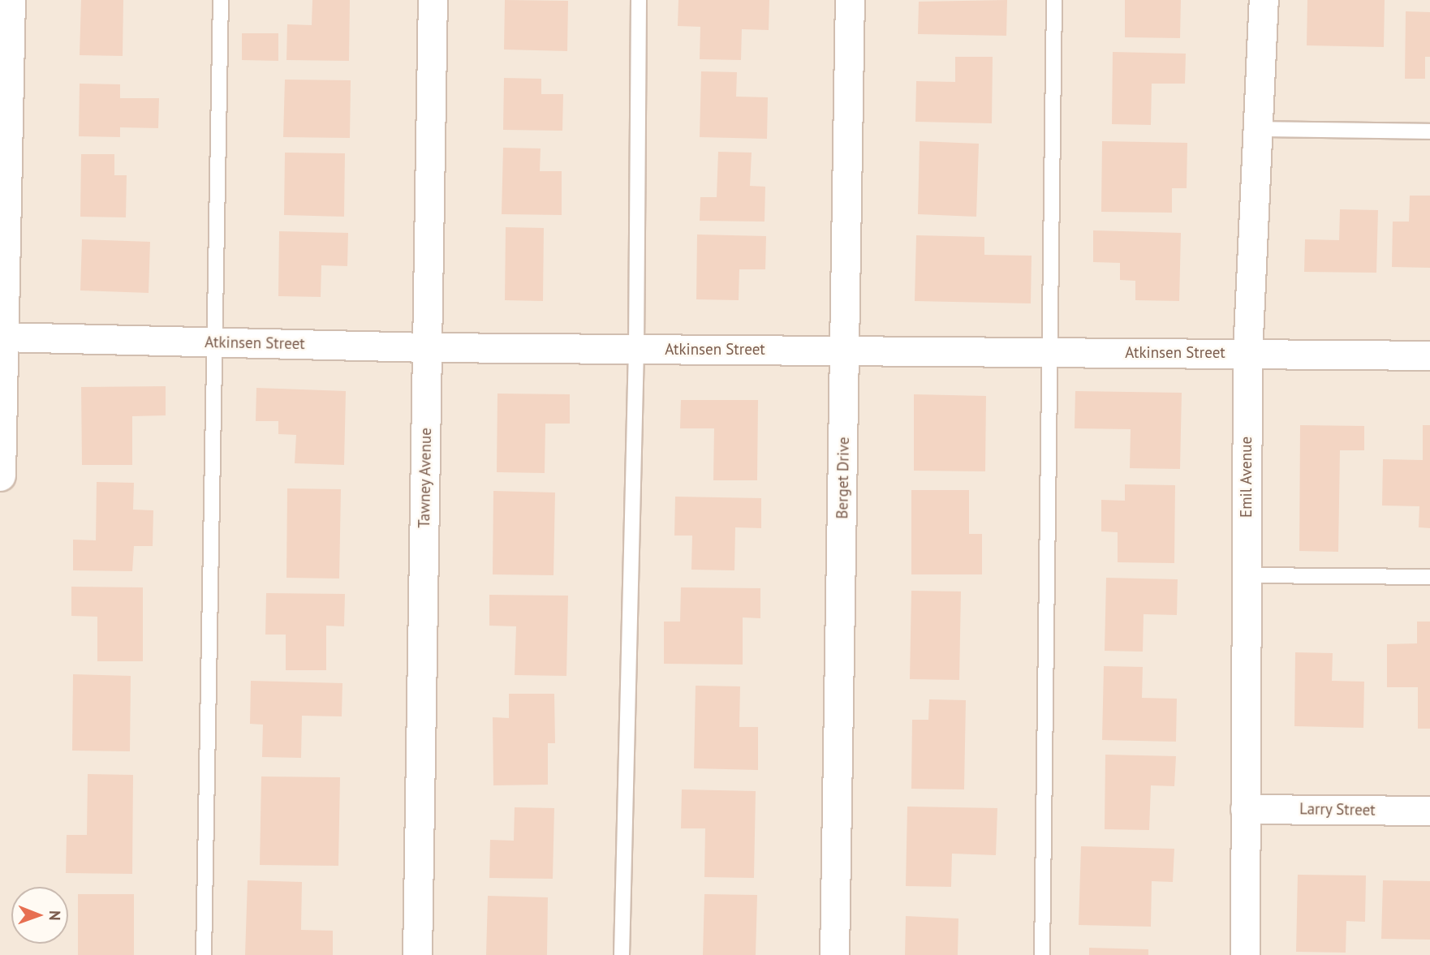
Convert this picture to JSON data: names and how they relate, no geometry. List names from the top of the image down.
{
  "streets": {
    "street": [
      "Atkinsen Street",
      "Emil Avenue",
      "Tawney Avenue",
      "Berget Drive",
      "Larry Street"
    ]
  },
  "crossings": [
    ["Atkinsen Street", "Emil Avenue"],
    ["Atkinsen Street", "Tawney Avenue"],
    ["Atkinsen Street", "Berget Drive"],
    ["Emil Avenue", "Larry Street"]
  ],
  "north": "right"
}
